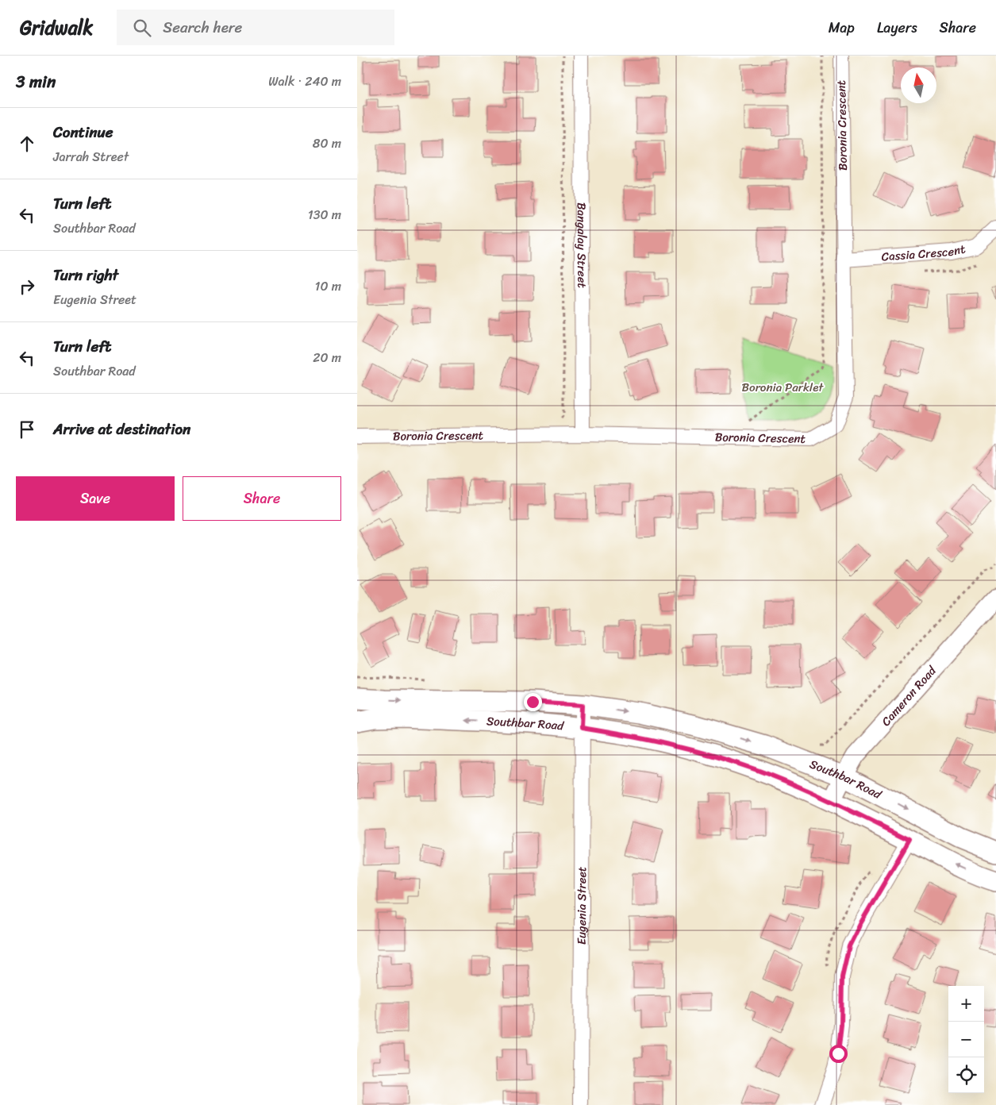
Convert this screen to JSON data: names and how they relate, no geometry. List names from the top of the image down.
{
  "streets": {
    "main road": ["Southbar Road"],
    "street": [
      "Boronia Crescent",
      "Bangalay Street",
      "Cassia Crescent",
      "Cameron Road",
      "Eugenia Street"
    ]
  },
  "crossings": [
    ["Boronia Crescent", "Bangalay Street"],
    ["Boronia Crescent", "Cassia Crescent"],
    ["Cameron Road", "Southbar Road"],
    ["Southbar Road", "Eugenia Street"]
  ],
  "parks": ["Boronia Parklet"],
  "north": "top",
  "page": {
    "header": "Gridwalk",
    "search": "Search here",
    "nav": ["Map", "Layers", "Share"],
    "heading": ["3 min", "Walk · 240 m"],
    "list": [
      ["Continue", "Jarrah Street", "80 m"],
      ["Turn left", "Southbar Road", "130 m"],
      ["Turn right", "Eugenia Street", "10 m"],
      ["Turn left", "Southbar Road", "20 m"],
      "Arrive at destination"
    ],
    "buttons": ["Save", "Share"],
    "map_buttons": ["+", "−"]
  }
}
